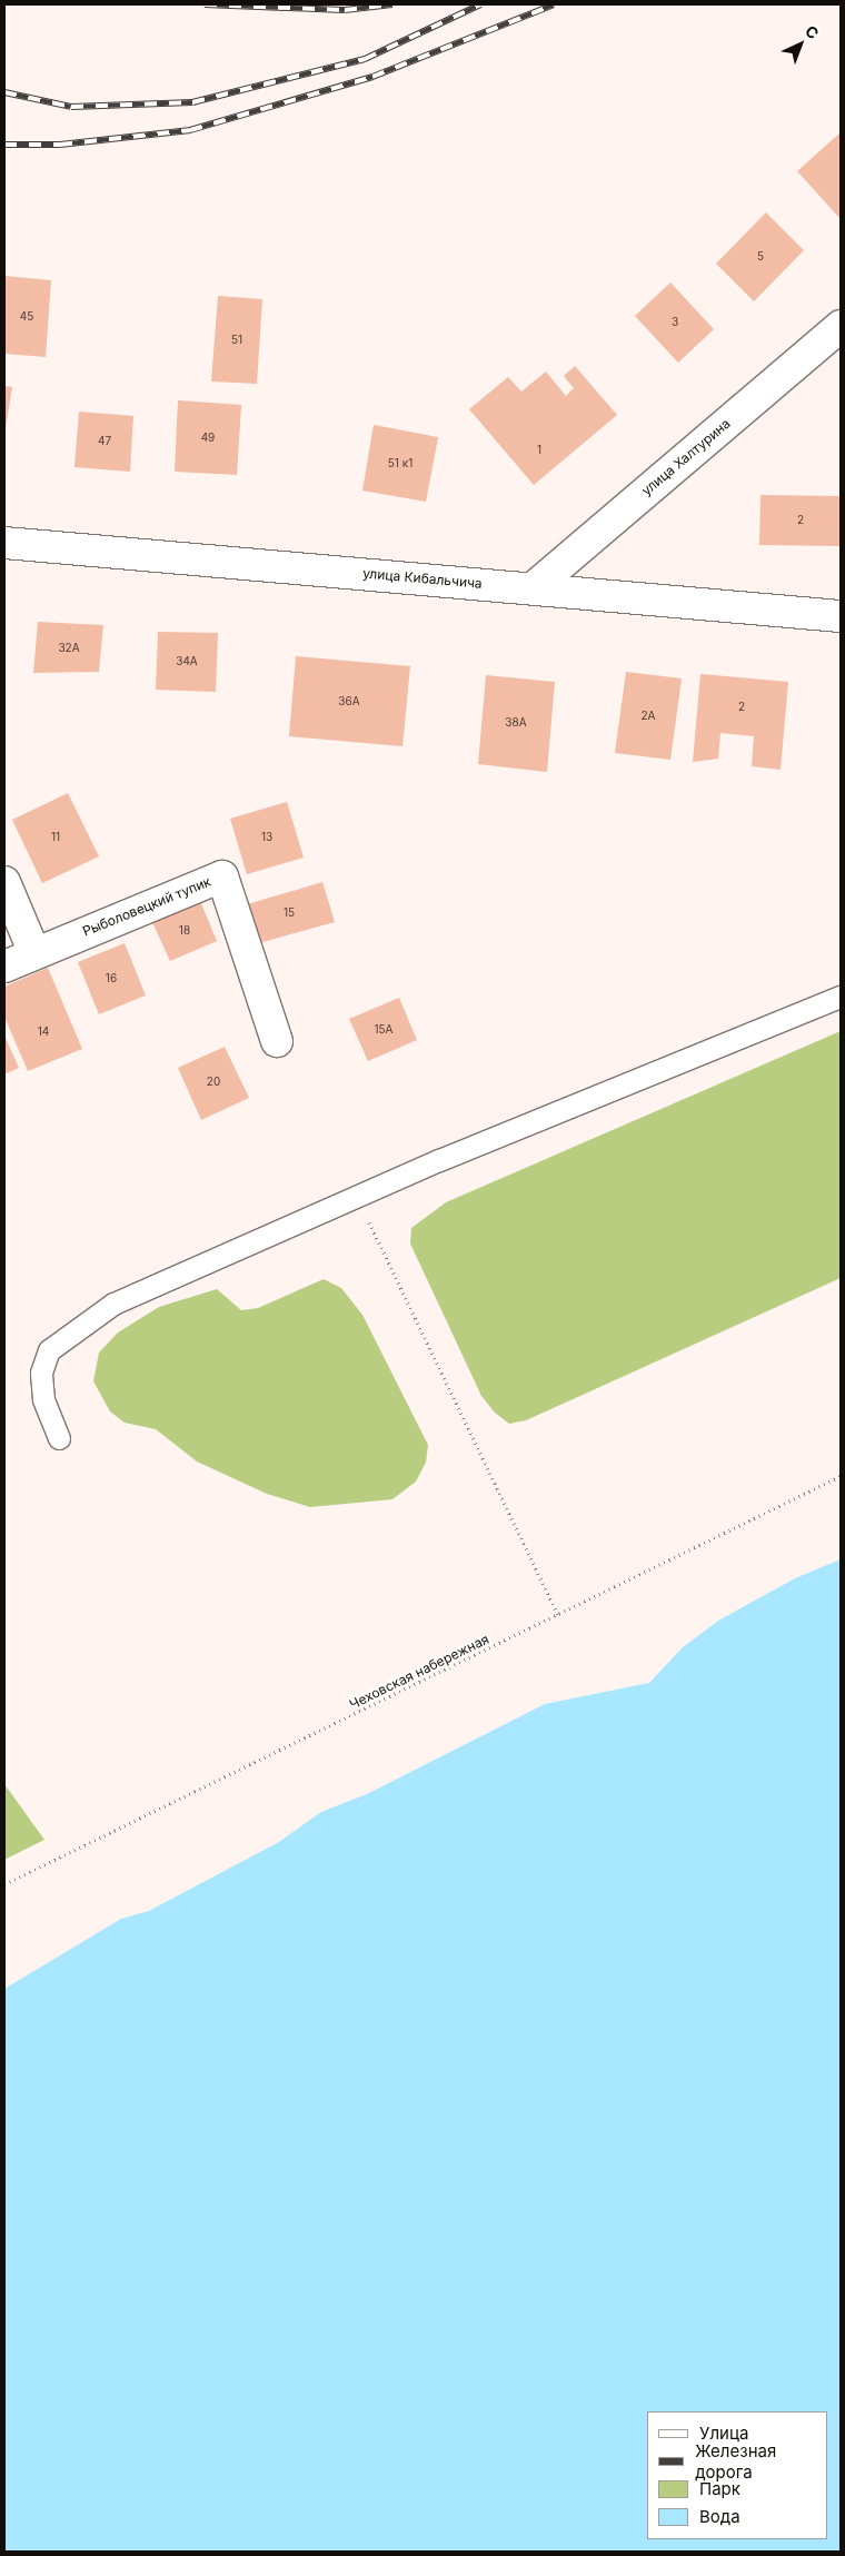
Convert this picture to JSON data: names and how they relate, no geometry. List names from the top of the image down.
{
  "streets": {
    "street": ["улица Халтурина", "улица Кибальчича", "Рыболовецкий тупик"],
    "path": ["Чеховская набережная"]
  },
  "crossings": [
    ["улица Халтурина", "улица Кибальчича"]
  ],
  "house_numbers": [
    "5",
    "45",
    "3",
    "51",
    "49",
    "47",
    "1",
    "51 к1",
    "2",
    "32А",
    "34А",
    "36А",
    "2",
    "2А",
    "38А",
    "11",
    "13",
    "15",
    "18",
    "16",
    "15А",
    "14",
    "20"
  ],
  "legend": [
    "Улица",
    "Железная дорога",
    "Парк",
    "Вода"
  ],
  "north": "top right"
}
